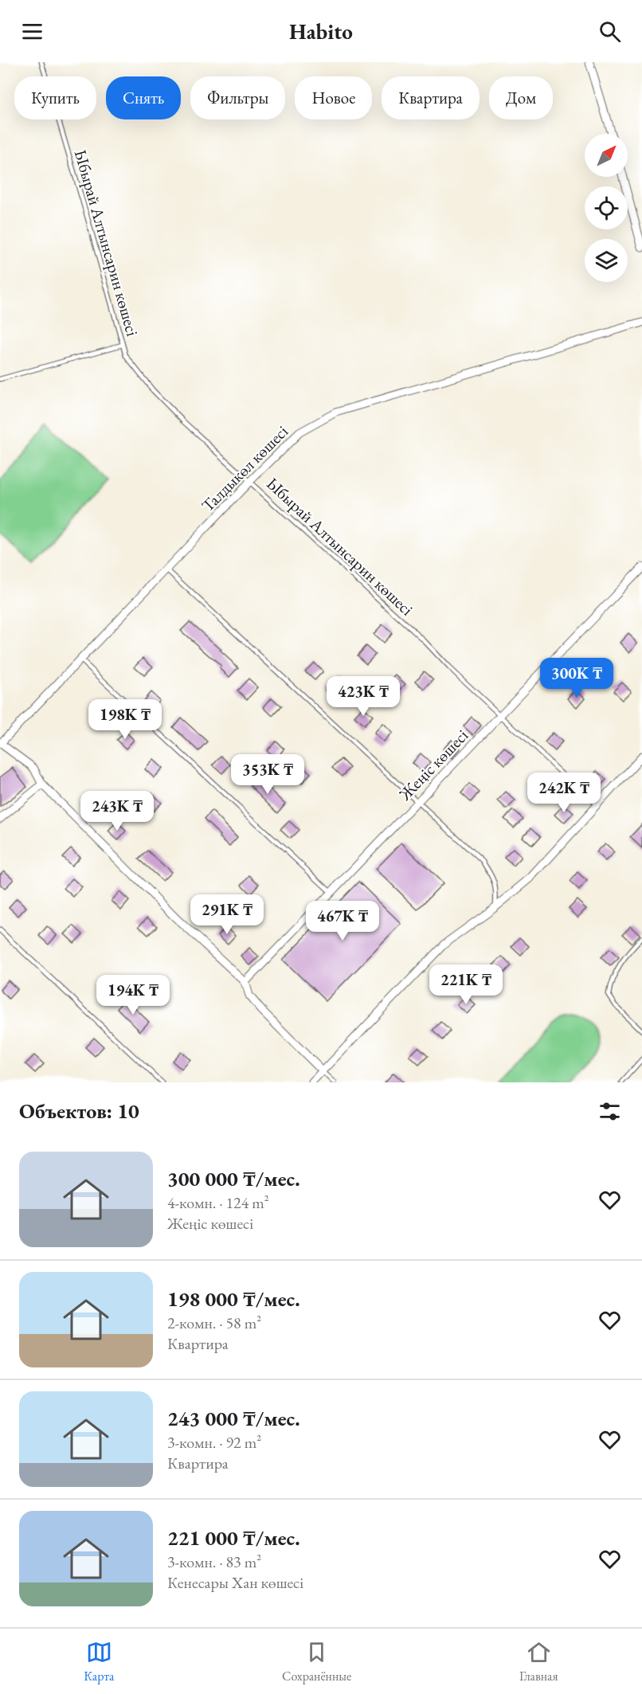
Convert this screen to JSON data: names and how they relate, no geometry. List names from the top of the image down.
{
  "streets": {
    "street": ["Талдыкөл көшесі", "Жеңіс көшесі"],
    "lane": ["Ыбырай Алтынсарин көшесі"]
  },
  "crossings": [
    ["Ыбырай Алтынсарин көшесі", "Талдыкөл көшесі"],
    ["Ыбырай Алтынсарин көшесі", "Жеңіс көшесі"]
  ],
  "north": "top right",
  "page": {
    "header": "Habito",
    "chip": [
      "Купить",
      "Снять",
      "Фильтры",
      "Новое",
      "Квартира",
      "Дом"
    ],
    "price": [
      "300K ₸",
      "423K ₸",
      "198K ₸",
      "353K ₸",
      "242K ₸",
      "243K ₸",
      "291K ₸",
      "467K ₸",
      "221K ₸",
      "194K ₸"
    ],
    "heading": "Объектов: 10",
    "list": [
      {
        "name": "300 000 ₸/мес.",
        "note": "4-комн. · 124 m² · Жеңіс көшесі"
      },
      {
        "name": "198 000 ₸/мес.",
        "note": "2-комн. · 58 m² · Квартира"
      },
      {
        "name": "243 000 ₸/мес.",
        "note": "3-комн. · 92 m² · Квартира"
      },
      {
        "name": "221 000 ₸/мес.",
        "note": "3-комн. · 83 m² · Кенесары Хан көшесі"
      }
    ],
    "tabs": ["Карта", "Сохранённые", "Главная"]
  }
}
